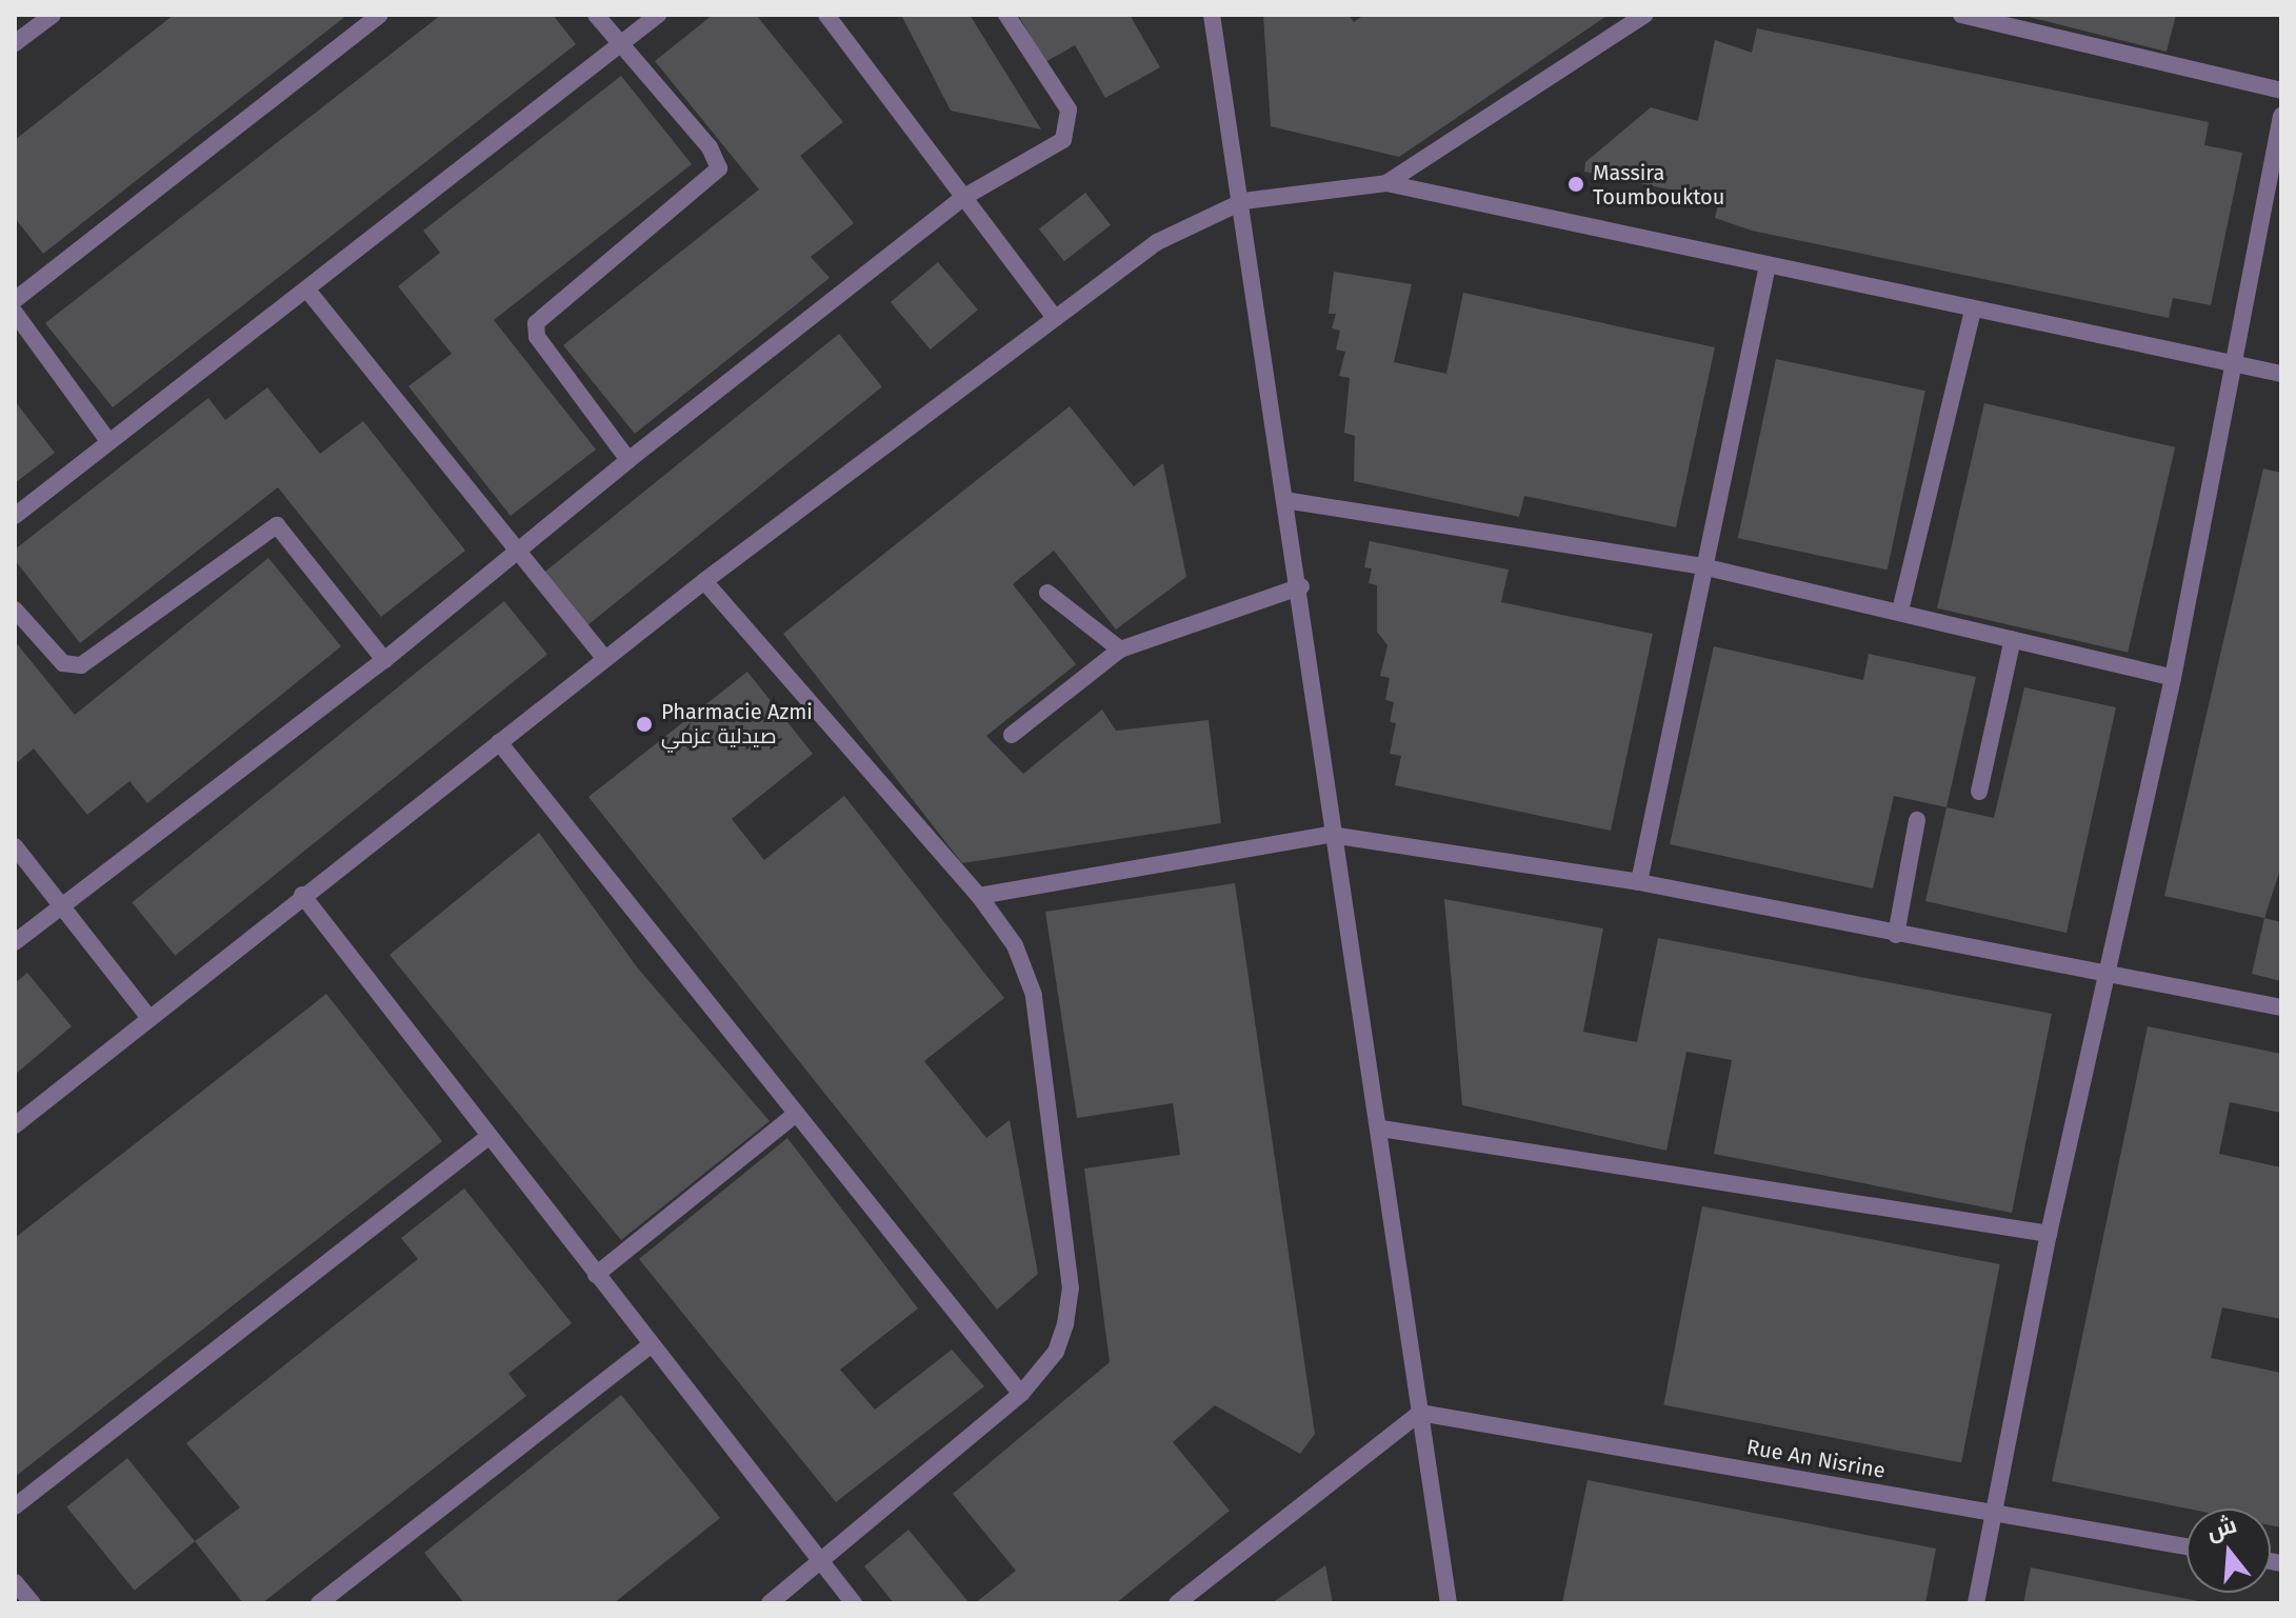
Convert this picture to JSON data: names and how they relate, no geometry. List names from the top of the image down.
{
  "streets": {
    "street": ["Rue An Nisrine"]
  },
  "places": ["Massira Toumbouktou", "Pharmacie Azmi صيدلية عزمي"],
  "north": "top"
}
